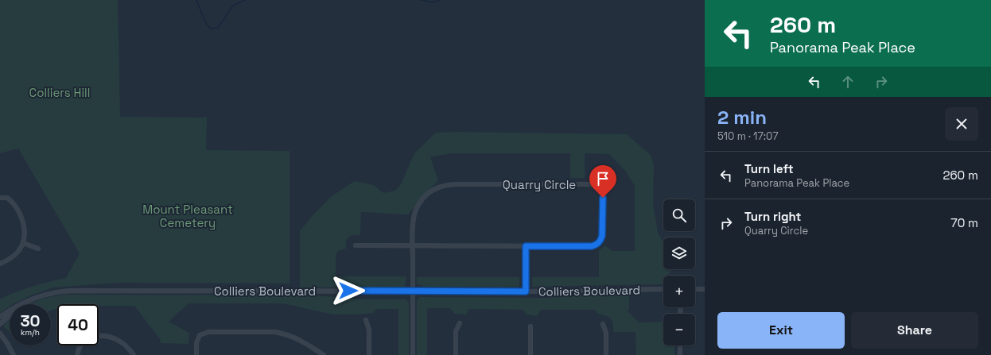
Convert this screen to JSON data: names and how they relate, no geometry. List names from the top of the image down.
{
  "streets": {
    "street": ["Quarry Circle", "Colliers Boulevard"]
  },
  "crossings": [
    ["Quarry Circle", "Colliers Boulevard"]
  ],
  "parks": ["Colliers Hill", "Mount Pleasant Cemetery"],
  "page": {
    "turn": ["260 m", "Panorama Peak Place"],
    "heading": ["2 min", "510 m · 17:07"],
    "list": [
      {
        "name": "Turn left",
        "note": "Panorama Peak Place",
        "value": "260 m"
      },
      {
        "name": "Turn right",
        "note": "Quarry Circle",
        "value": "70 m"
      }
    ],
    "map_buttons": ["+", "−"],
    "speed": "30 km/h",
    "limit": "40",
    "buttons": ["Exit", "Share"]
  }
}
